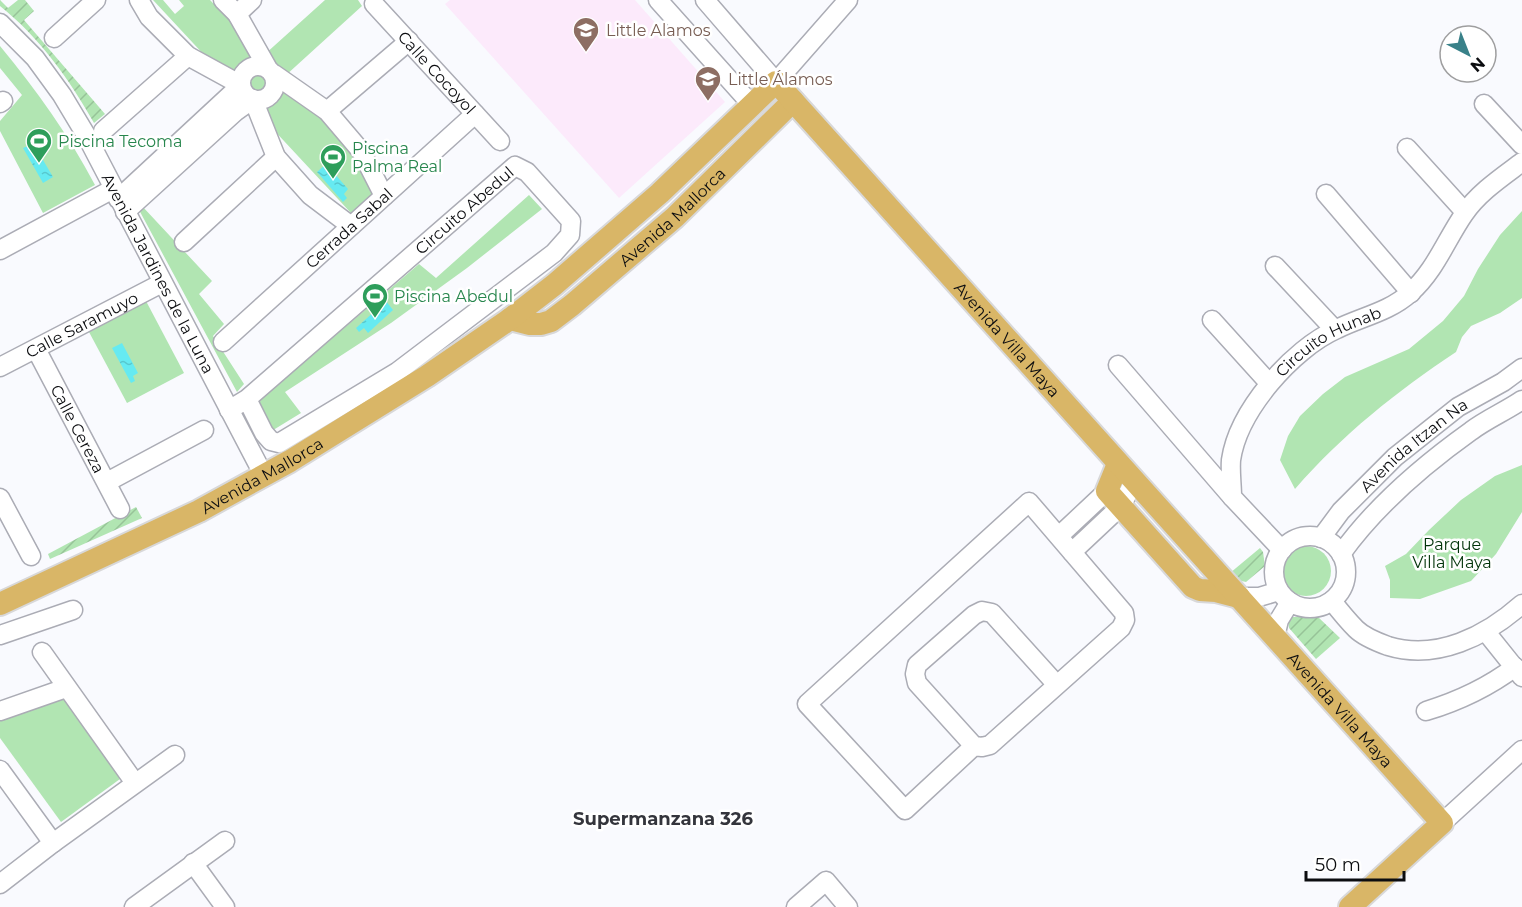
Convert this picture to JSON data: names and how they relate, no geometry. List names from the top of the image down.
{
  "streets": {
    "main road": ["Avenida Mallorca", "Avenida Villa Maya"],
    "street": [
      "Calle Cocoyol",
      "Circuito Abedul",
      "Cerrada Sabal",
      "Avenida Jardines de la Luna",
      "Calle Saramuyo",
      "Circuito Hunab",
      "Calle Cereza",
      "Avenida Itzan Na"
    ]
  },
  "crossings": [
    ["Calle Cocoyol", "Cerrada Sabal"],
    ["Circuito Abedul", "Avenida Jardines de la Luna"],
    ["Avenida Mallorca", "Avenida Jardines de la Luna"],
    ["Avenida Mallorca", "Avenida Villa Maya"],
    ["Avenida Jardines de la Luna", "Calle Saramuyo"],
    ["Calle Saramuyo", "Calle Cereza"]
  ],
  "districts": ["Supermanzana 326"],
  "parks": ["Parque Villa Maya"],
  "places": {
    "school or university": ["Little Alamos", "Little Álamos"],
    "sports": ["Piscina Tecoma", "Piscina Palma Real", "Piscina Abedul"]
  },
  "scale_bar": "50 m",
  "north": "bottom right"
}
